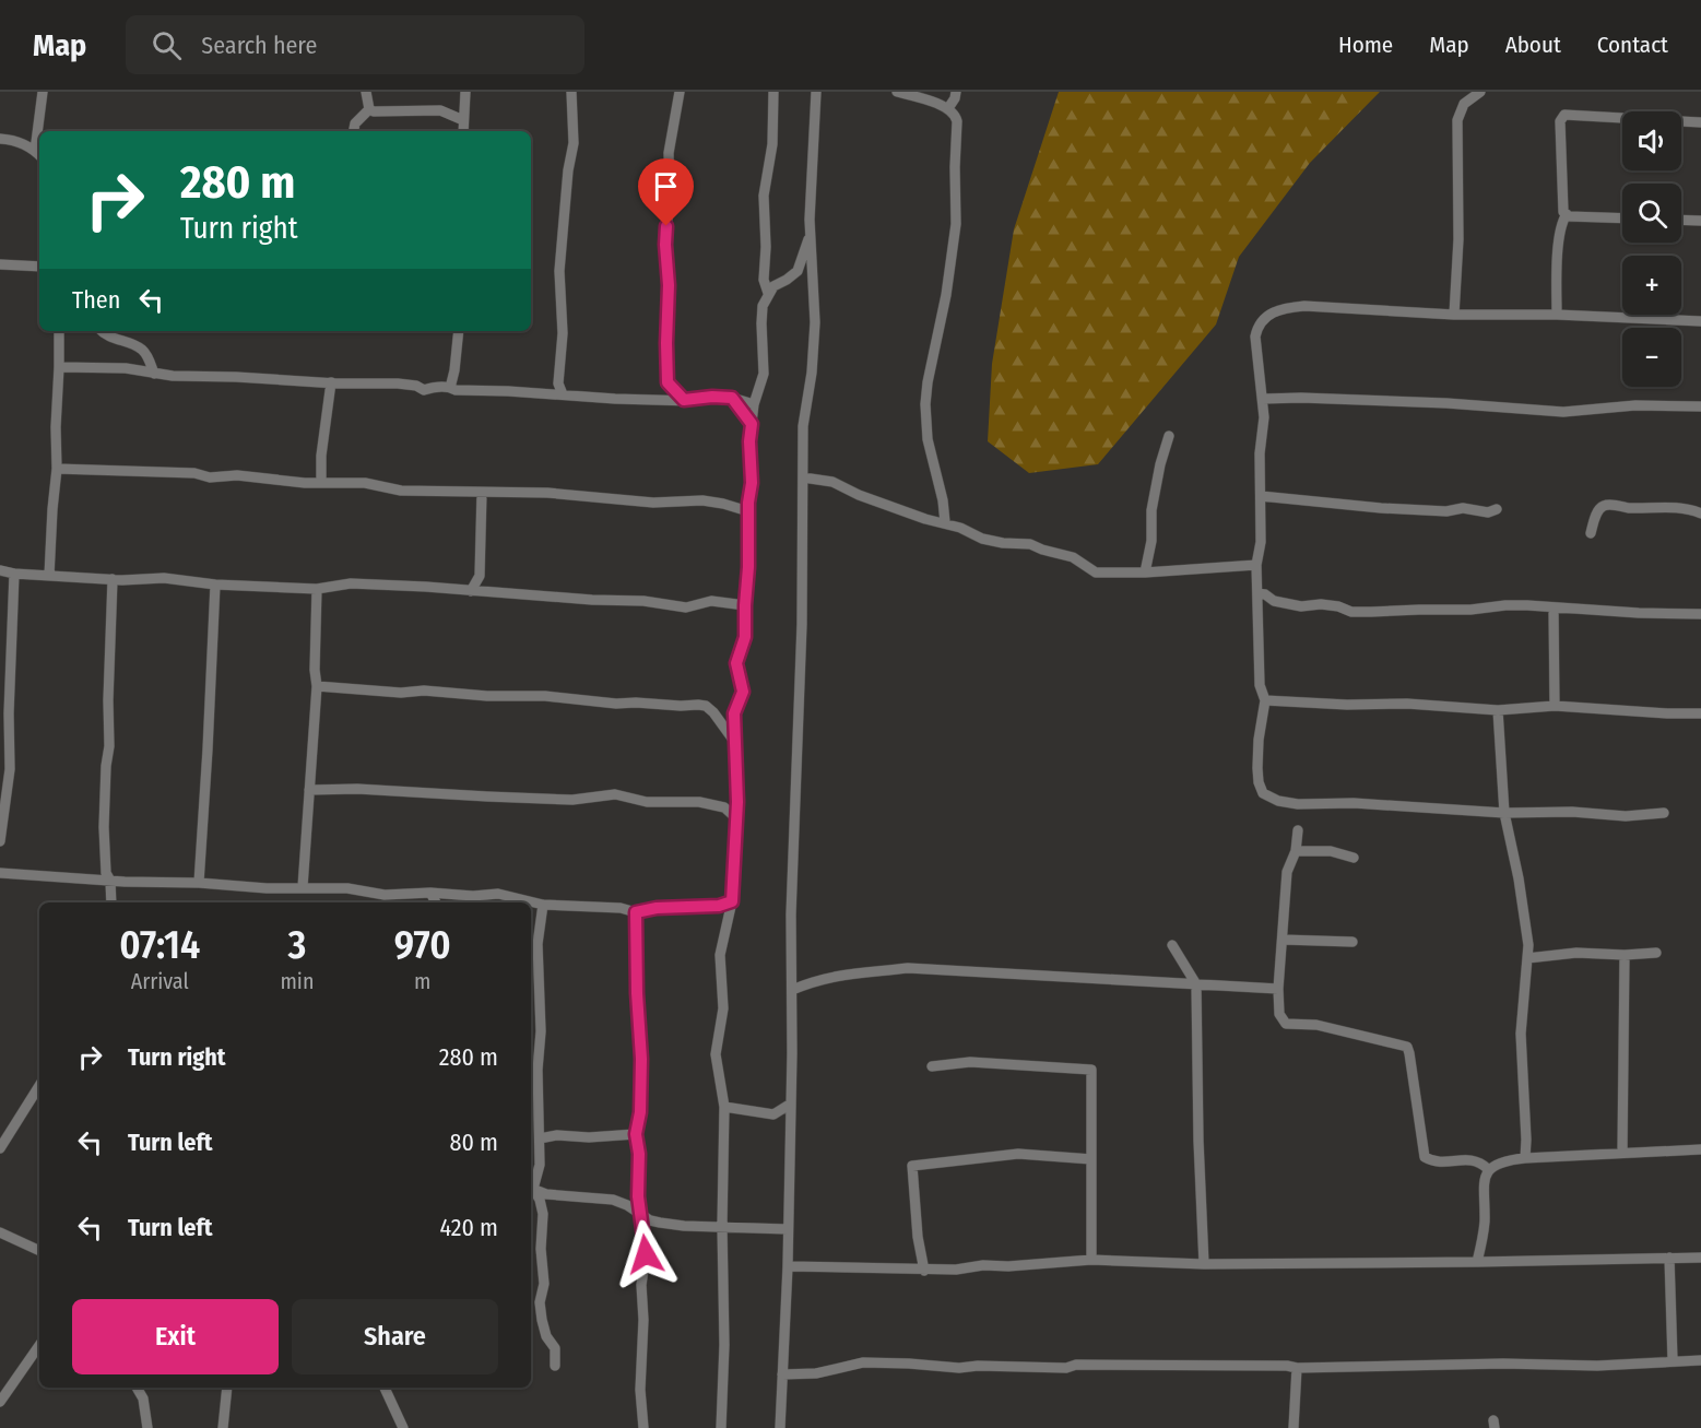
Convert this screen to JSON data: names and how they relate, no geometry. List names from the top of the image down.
{
  "page": {
    "header": "Map",
    "search": "Search here",
    "nav": [
      "Home",
      "Map",
      "About",
      "Contact"
    ],
    "map_buttons": ["+", "−"],
    "turn": ["280 m", "Turn right"],
    "then": "Then",
    "eta": [
      "07:14",
      "Arrival",
      "3",
      "min",
      "970",
      "m"
    ],
    "list": [
      {
        "name": "Turn right",
        "value": "280 m"
      },
      {
        "name": "Turn left",
        "value": "80 m"
      },
      {
        "name": "Turn left",
        "value": "420 m"
      }
    ],
    "buttons": ["Exit", "Share"]
  }
}
